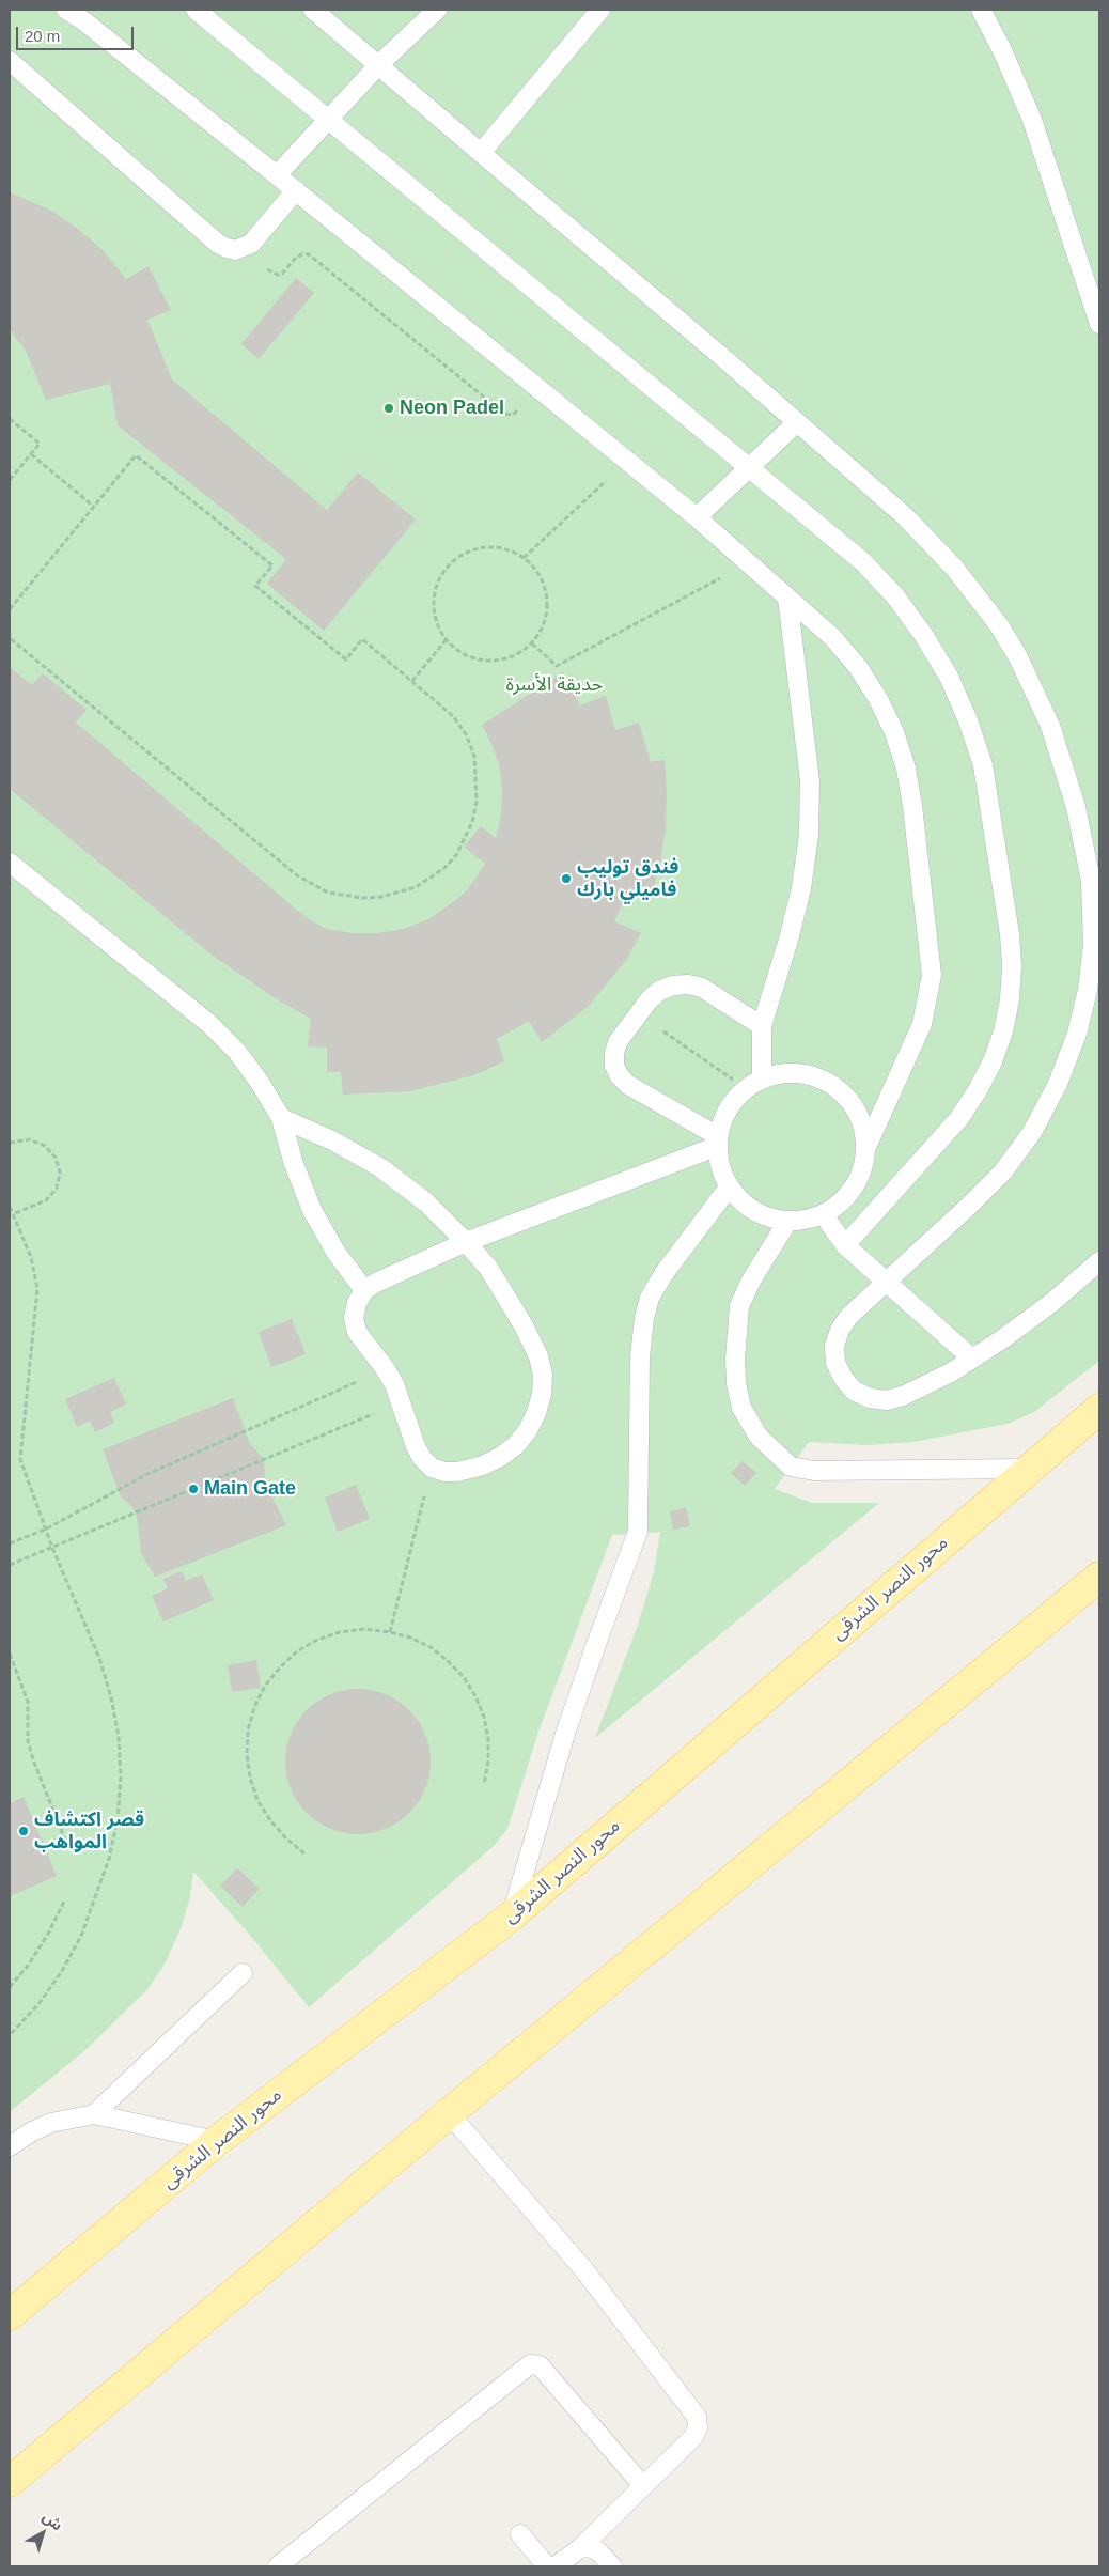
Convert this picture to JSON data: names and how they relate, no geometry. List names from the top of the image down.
{
  "streets": {
    "main road": ["محور النصر الشرقى"]
  },
  "parks": ["حديقة الأسرة"],
  "places": [
    "Neon Padel",
    "فندق توليب فاميلي بارك",
    "Main Gate",
    "قصر اكتشاف المواهب"
  ],
  "scale_bar": "20 m",
  "north": "top right"
}
